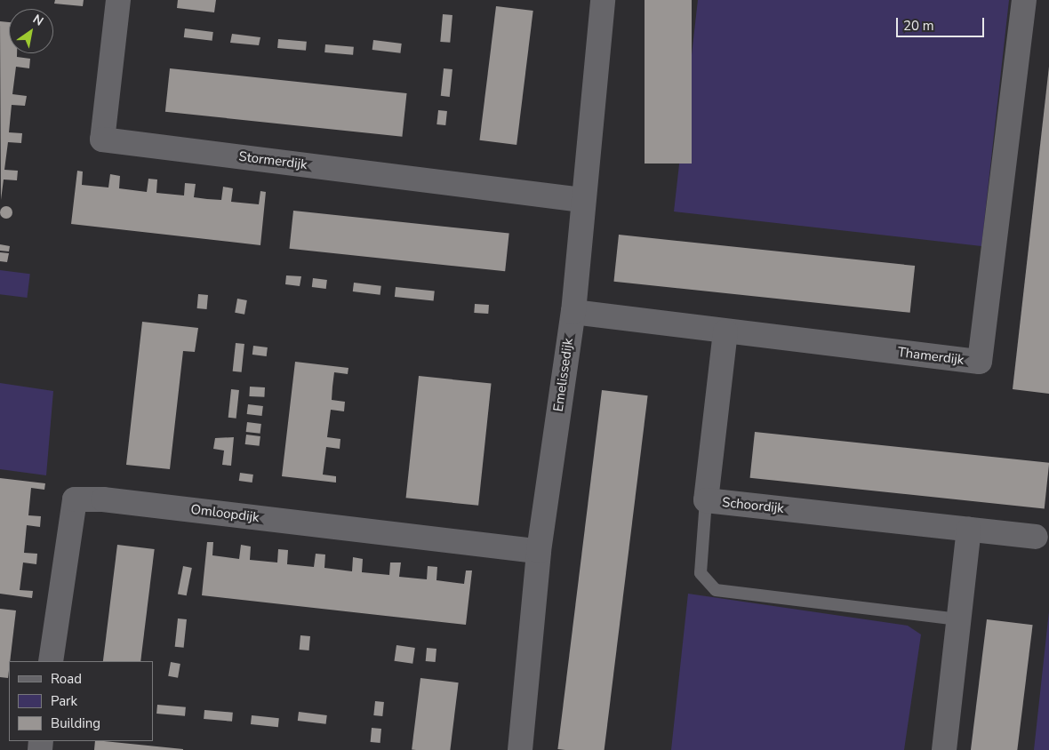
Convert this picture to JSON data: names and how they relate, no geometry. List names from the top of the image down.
{
  "streets": {
    "street": [
      "Stormerdijk",
      "Thamerdijk",
      "Emelissedijk",
      "Schoordijk",
      "Omloopdijk"
    ]
  },
  "crossings": [
    ["Stormerdijk", "Emelissedijk"],
    ["Thamerdijk", "Emelissedijk"],
    ["Thamerdijk", "Schoordijk"],
    ["Emelissedijk", "Omloopdijk"]
  ],
  "legend": ["Road", "Park", "Building"],
  "scale_bar": "20 m",
  "north": "top right"
}
